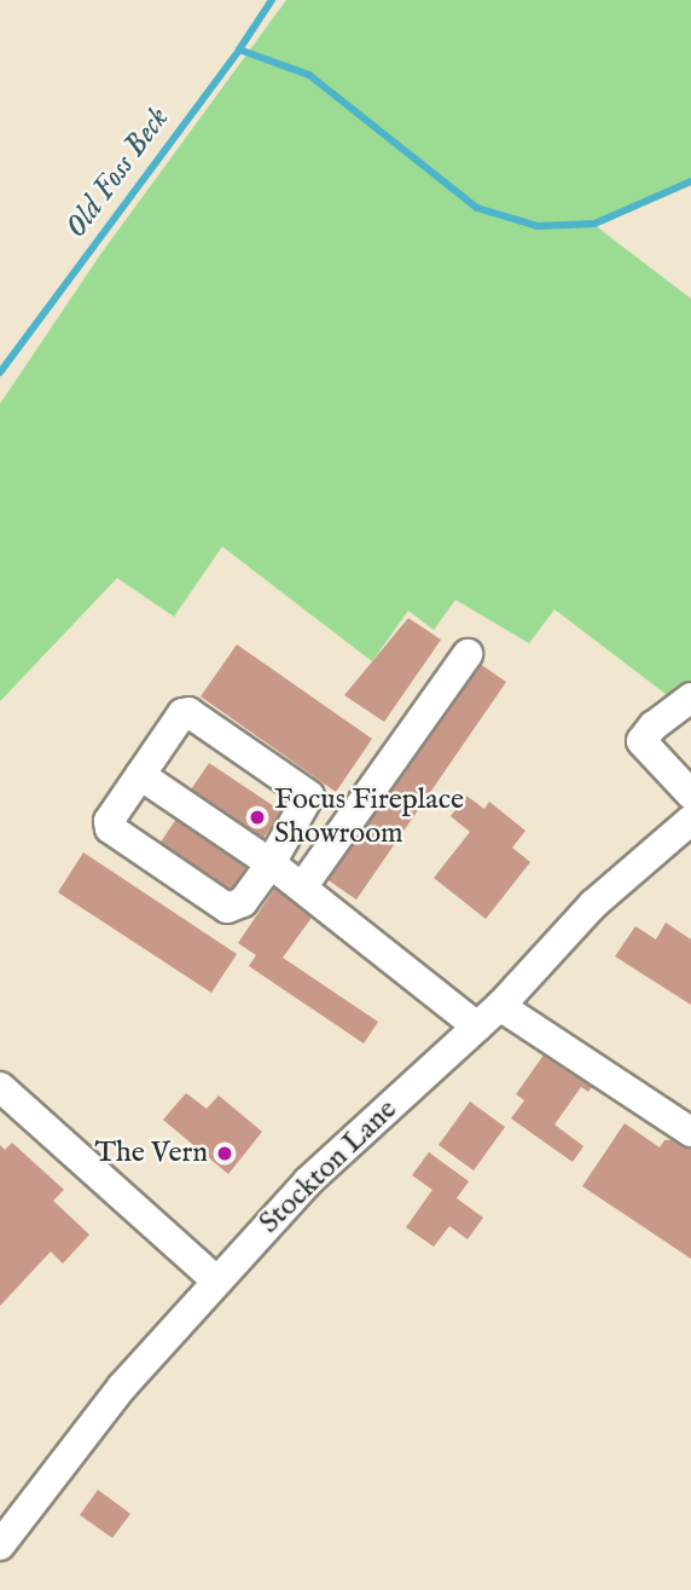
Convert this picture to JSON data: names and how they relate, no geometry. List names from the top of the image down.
{
  "streets": {
    "street": ["Stockton Lane"]
  },
  "water": ["Old Foss Beck"],
  "places": ["Focus Fireplace Showroom", "The Vern"]
}
